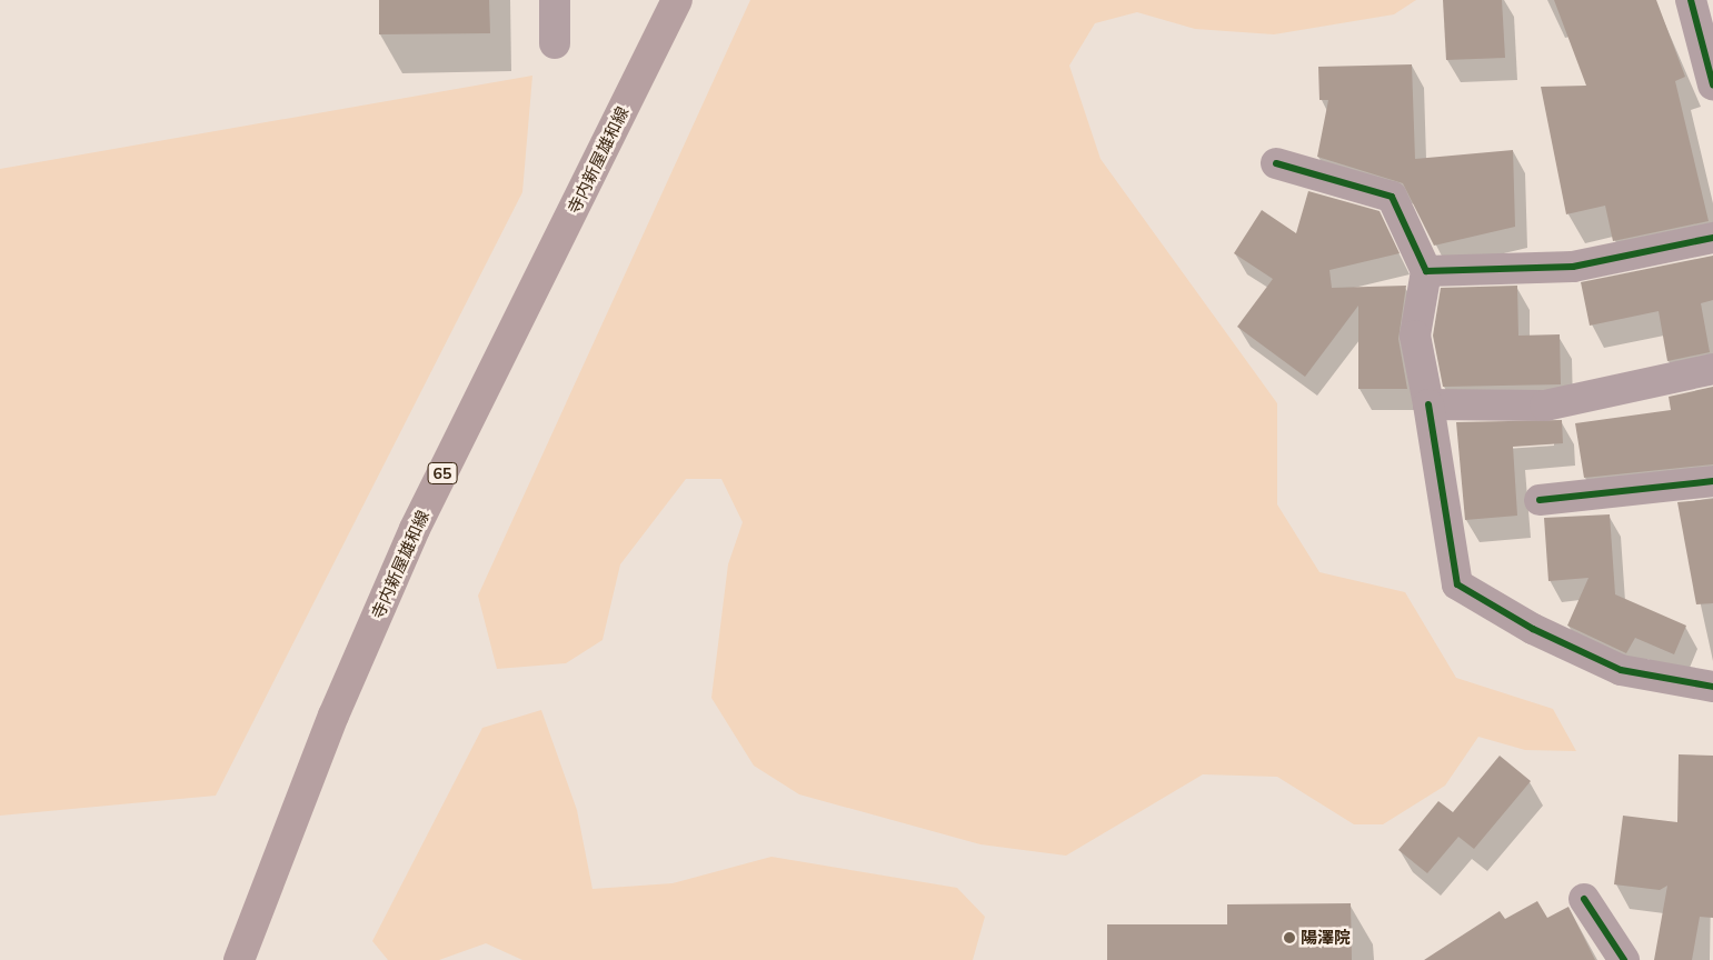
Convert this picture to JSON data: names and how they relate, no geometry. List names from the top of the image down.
{
  "streets": {
    "main road": ["寺内新屋雄和線", "65"]
  },
  "places": ["陽澤院"]
}
